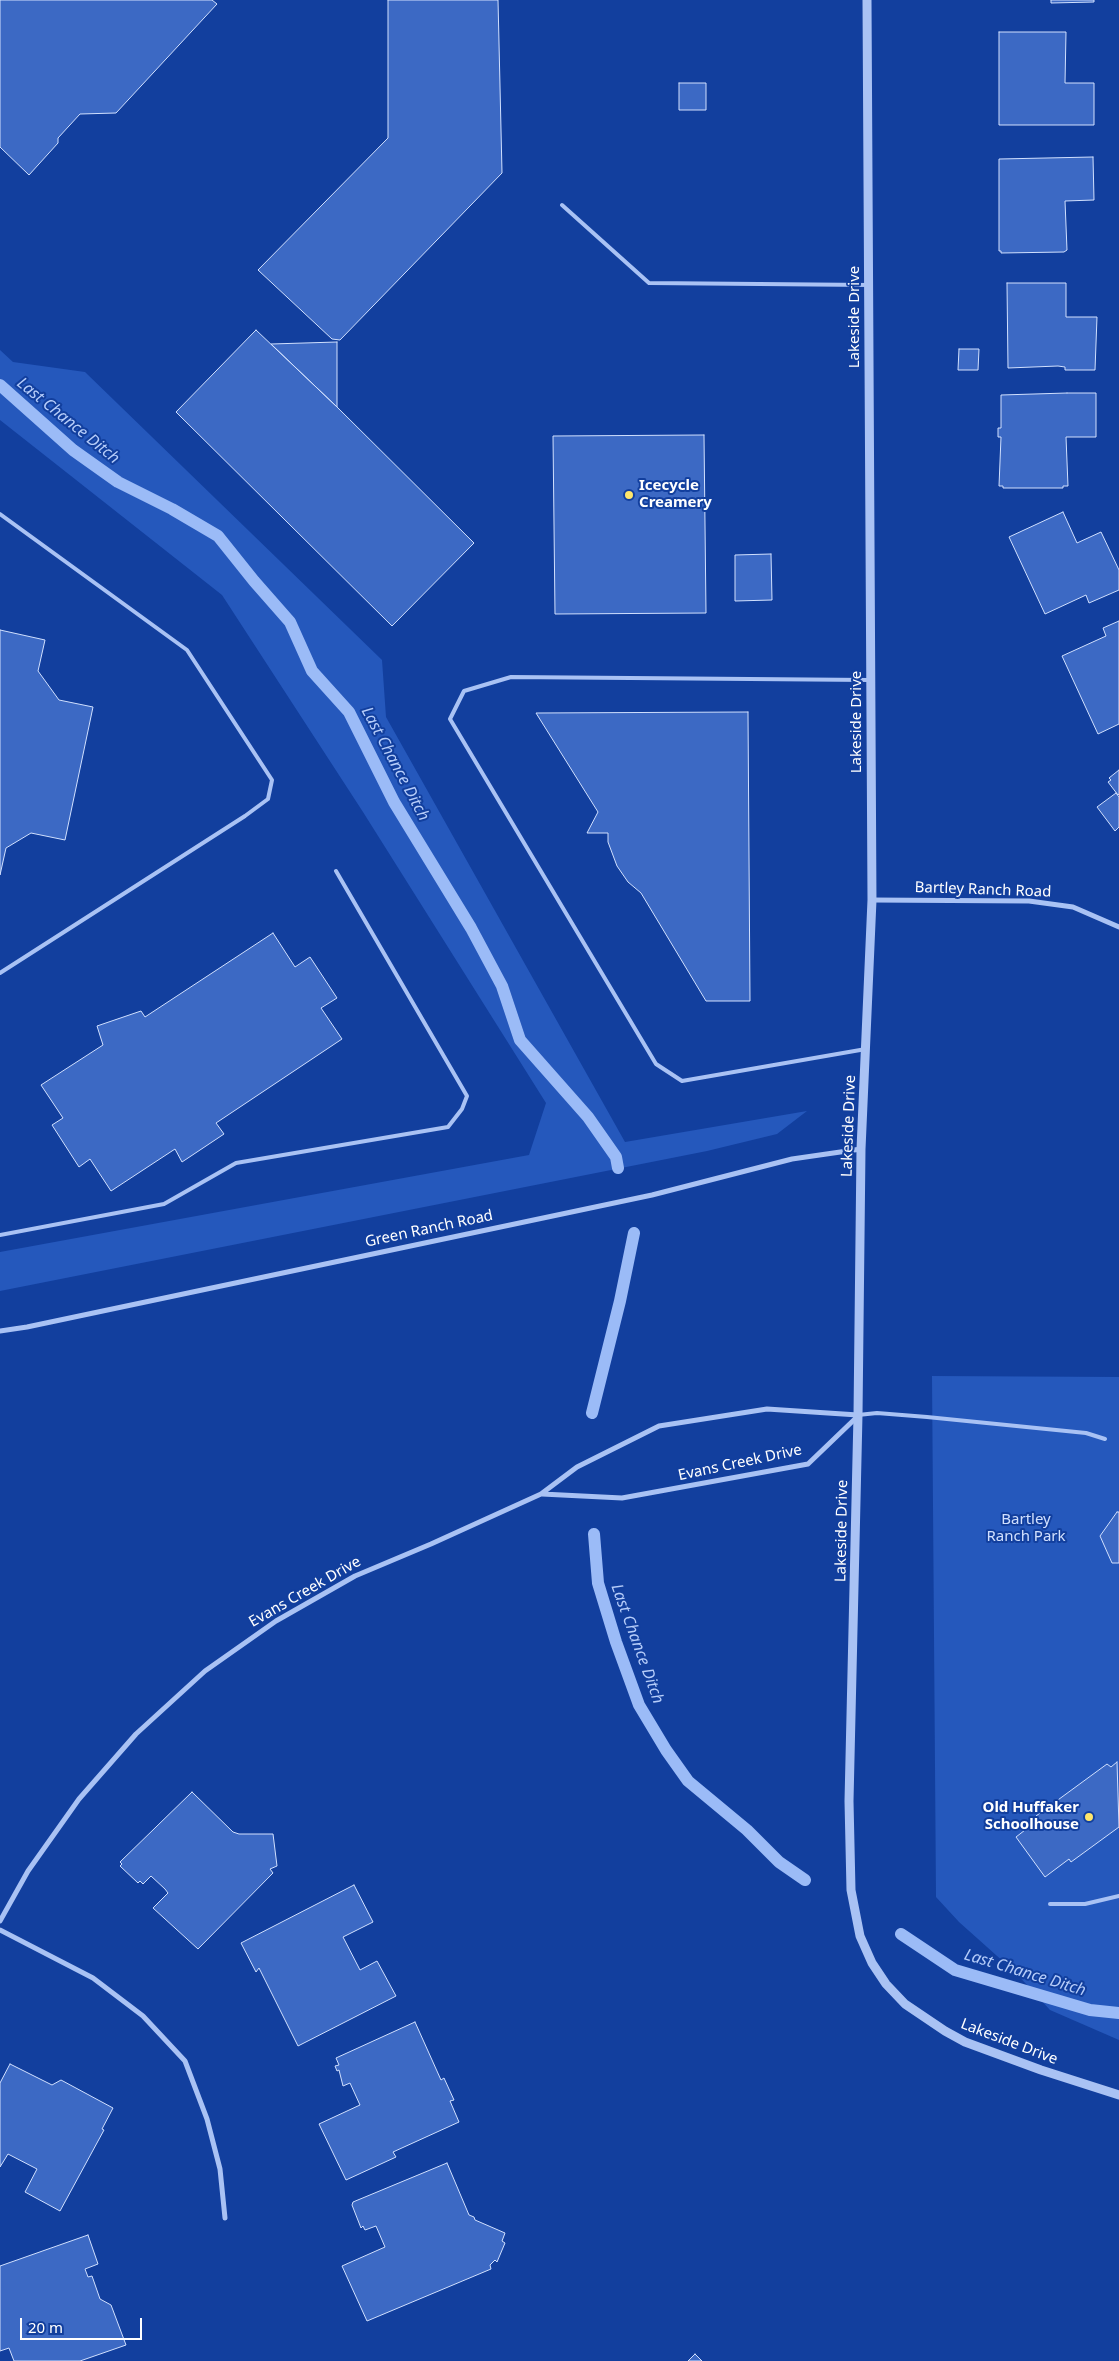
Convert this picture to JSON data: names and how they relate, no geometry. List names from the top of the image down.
{
  "streets": {
    "street": [
      "Lakeside Drive",
      "Bartley Ranch Road",
      "Green Ranch Road",
      "Evans Creek Drive"
    ]
  },
  "crossings": [
    ["Lakeside Drive", "Bartley Ranch Road"],
    ["Lakeside Drive", "Green Ranch Road"],
    ["Lakeside Drive", "Evans Creek Drive"]
  ],
  "water": ["Last Chance Ditch"],
  "parks": ["Bartley Ranch Park"],
  "places": ["Icecycle Creamery", "Old Huffaker Schoolhouse"],
  "scale_bar": "20 m"
}
